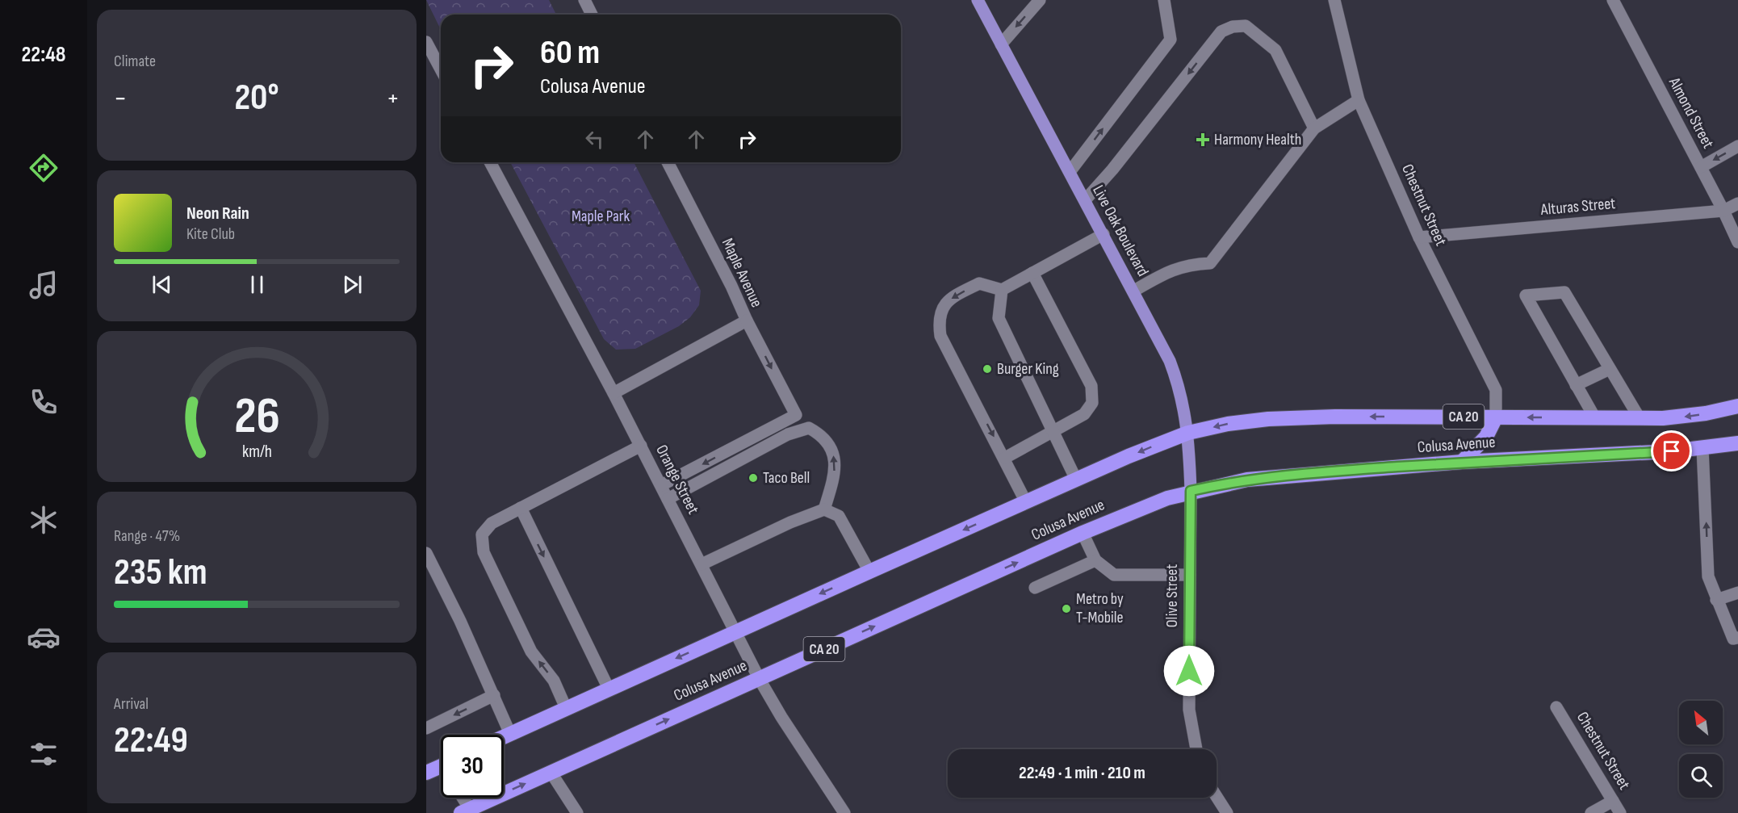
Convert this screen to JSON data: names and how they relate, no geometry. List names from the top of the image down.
{
  "streets": {
    "highway": ["CA 20", "Colusa Avenue"],
    "main road": ["Live Oak Boulevard"],
    "street": [
      "Almond Street",
      "Chestnut Street",
      "Alturas Street",
      "Maple Avenue",
      "Orange Street",
      "Olive Street"
    ]
  },
  "crossings": [
    ["Almond Street", "Alturas Street"],
    ["Chestnut Street", "Alturas Street"],
    ["Chestnut Street", "Colusa Avenue"],
    ["Live Oak Boulevard", "Colusa Avenue"],
    ["Live Oak Boulevard", "Olive Street"],
    ["Maple Avenue", "Orange Street"],
    ["Colusa Avenue", "Orange Street"],
    ["Colusa Avenue", "Olive Street"]
  ],
  "parks": ["Maple Park"],
  "places": {
    "health": ["Harmony Health"],
    "other": ["Burger King", "Taco Bell", "Metro by T-Mobile"]
  },
  "north": "top left",
  "page": {
    "tabs": "22:48",
    "tile": [
      "Climate",
      ["Range · 47%", "235 km"],
      ["Arrival", "22:49"]
    ],
    "turn": ["60 m", "Colusa Avenue"],
    "heat": ["−", "20°", "+"],
    "song": ["Neon Rain", "Kite Club"],
    "limit": "30",
    "trip": "22:49 · 1 min · 210 m",
    "gauge": ["26", "km/h"]
  }
}
